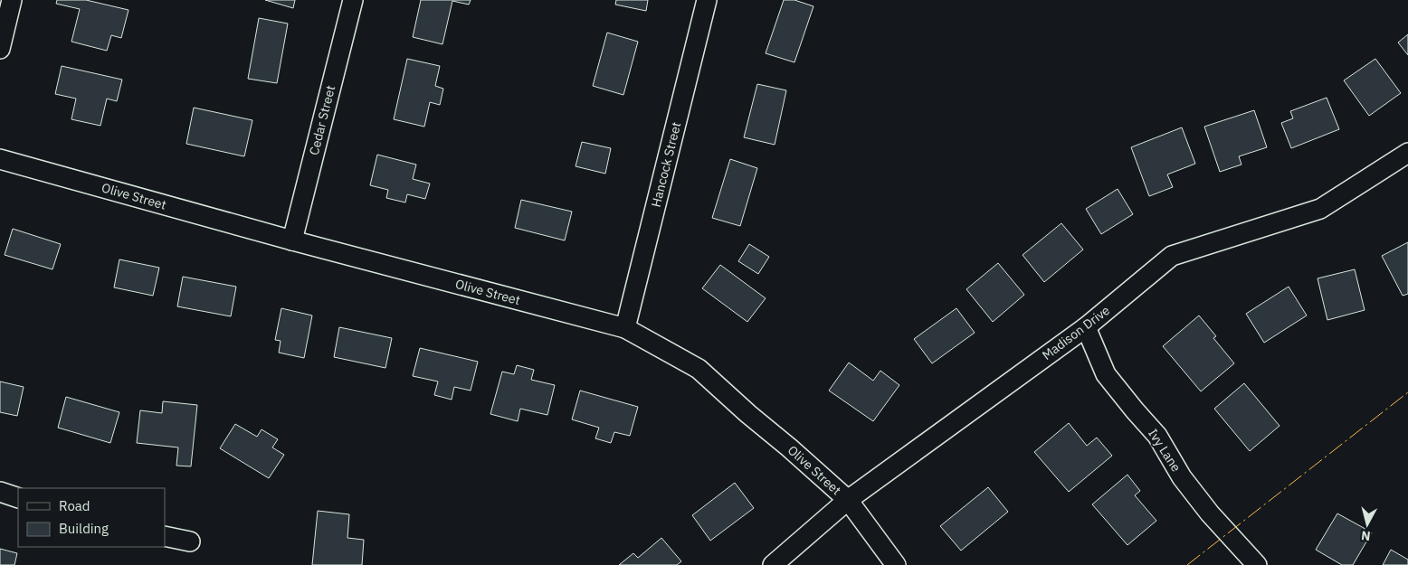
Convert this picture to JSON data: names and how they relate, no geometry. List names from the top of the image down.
{
  "streets": {
    "street": [
      "Cedar Street",
      "Hancock Street",
      "Olive Street",
      "Madison Drive",
      "Ivy Lane"
    ]
  },
  "crossings": [
    ["Cedar Street", "Olive Street"],
    ["Hancock Street", "Olive Street"],
    ["Olive Street", "Madison Drive"],
    ["Madison Drive", "Ivy Lane"]
  ],
  "legend": ["Road", "Building"],
  "north": "bottom"
}
